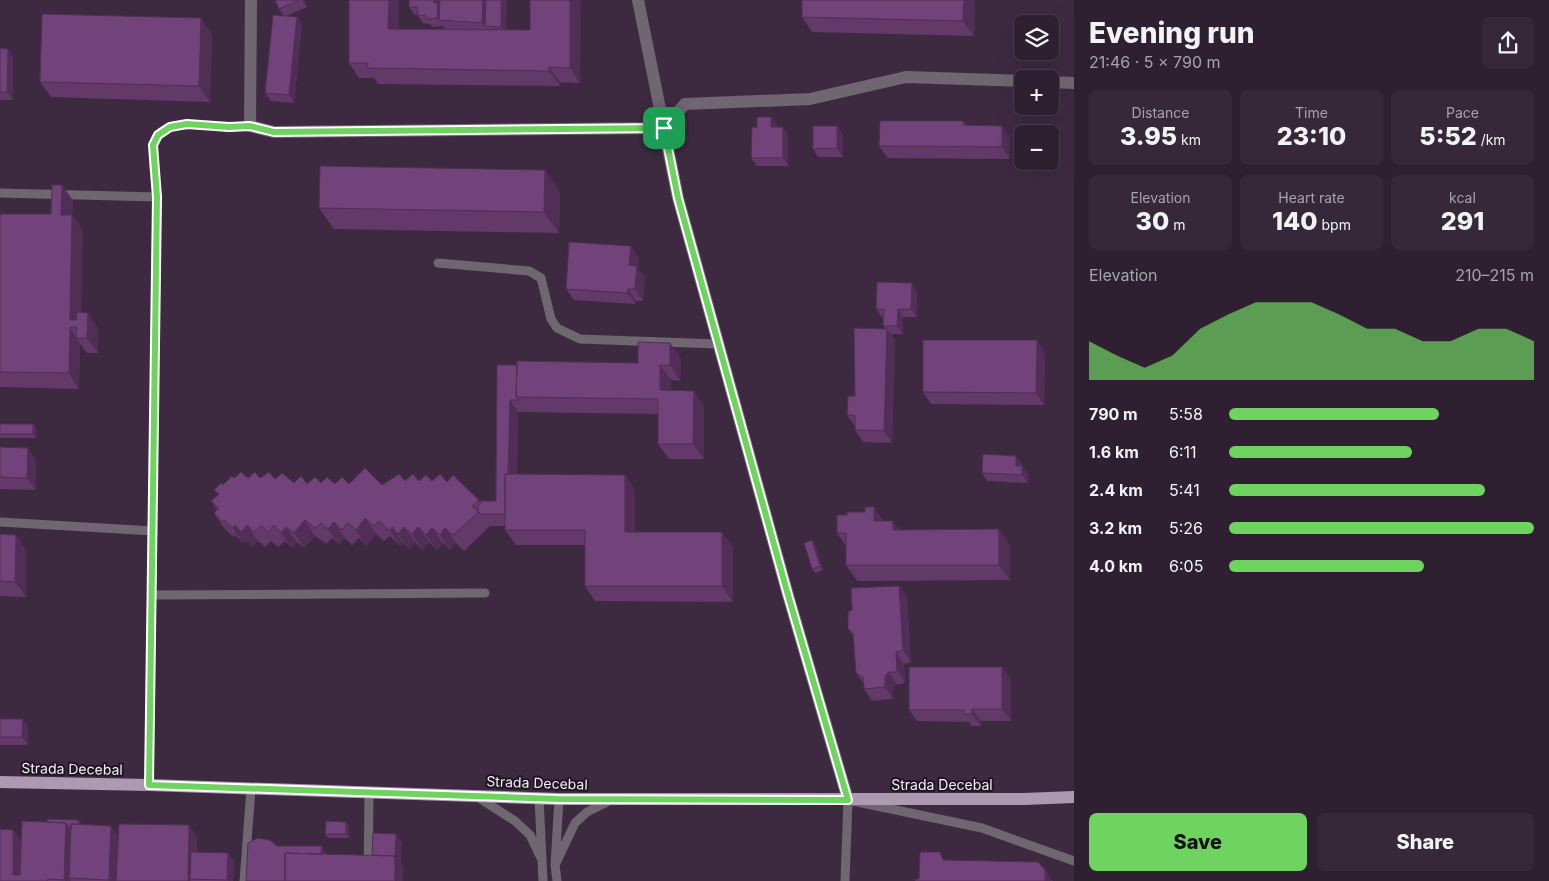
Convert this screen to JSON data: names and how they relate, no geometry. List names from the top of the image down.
{
  "streets": {
    "main road": ["Strada Decebal"]
  },
  "page": {
    "heading": ["Evening run", "21:46 · 5 × 790 m"],
    "map_buttons": ["+", "−"],
    "stats": [
      ["Distance", "3.95 km"],
      ["Time", "23:10"],
      ["Pace", "5:52 /km"],
      ["Elevation", "30 m"],
      ["Heart rate", "140 bpm"],
      ["kcal", "291"]
    ],
    "chart": ["Elevation", "210–215 m"],
    "list": [
      {
        "name": "790 m",
        "note": "5:58"
      },
      {
        "name": "1.6 km",
        "note": "6:11"
      },
      {
        "name": "2.4 km",
        "note": "5:41"
      },
      {
        "name": "3.2 km",
        "note": "5:26"
      },
      {
        "name": "4.0 km",
        "note": "6:05"
      }
    ],
    "buttons": ["Save", "Share"]
  }
}
